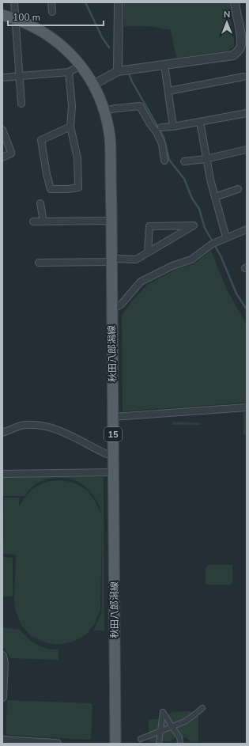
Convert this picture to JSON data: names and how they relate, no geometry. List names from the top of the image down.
{
  "streets": {
    "main road": ["秋田八郎潟線", "15"]
  },
  "scale_bar": "100 m",
  "north": "top"
}
